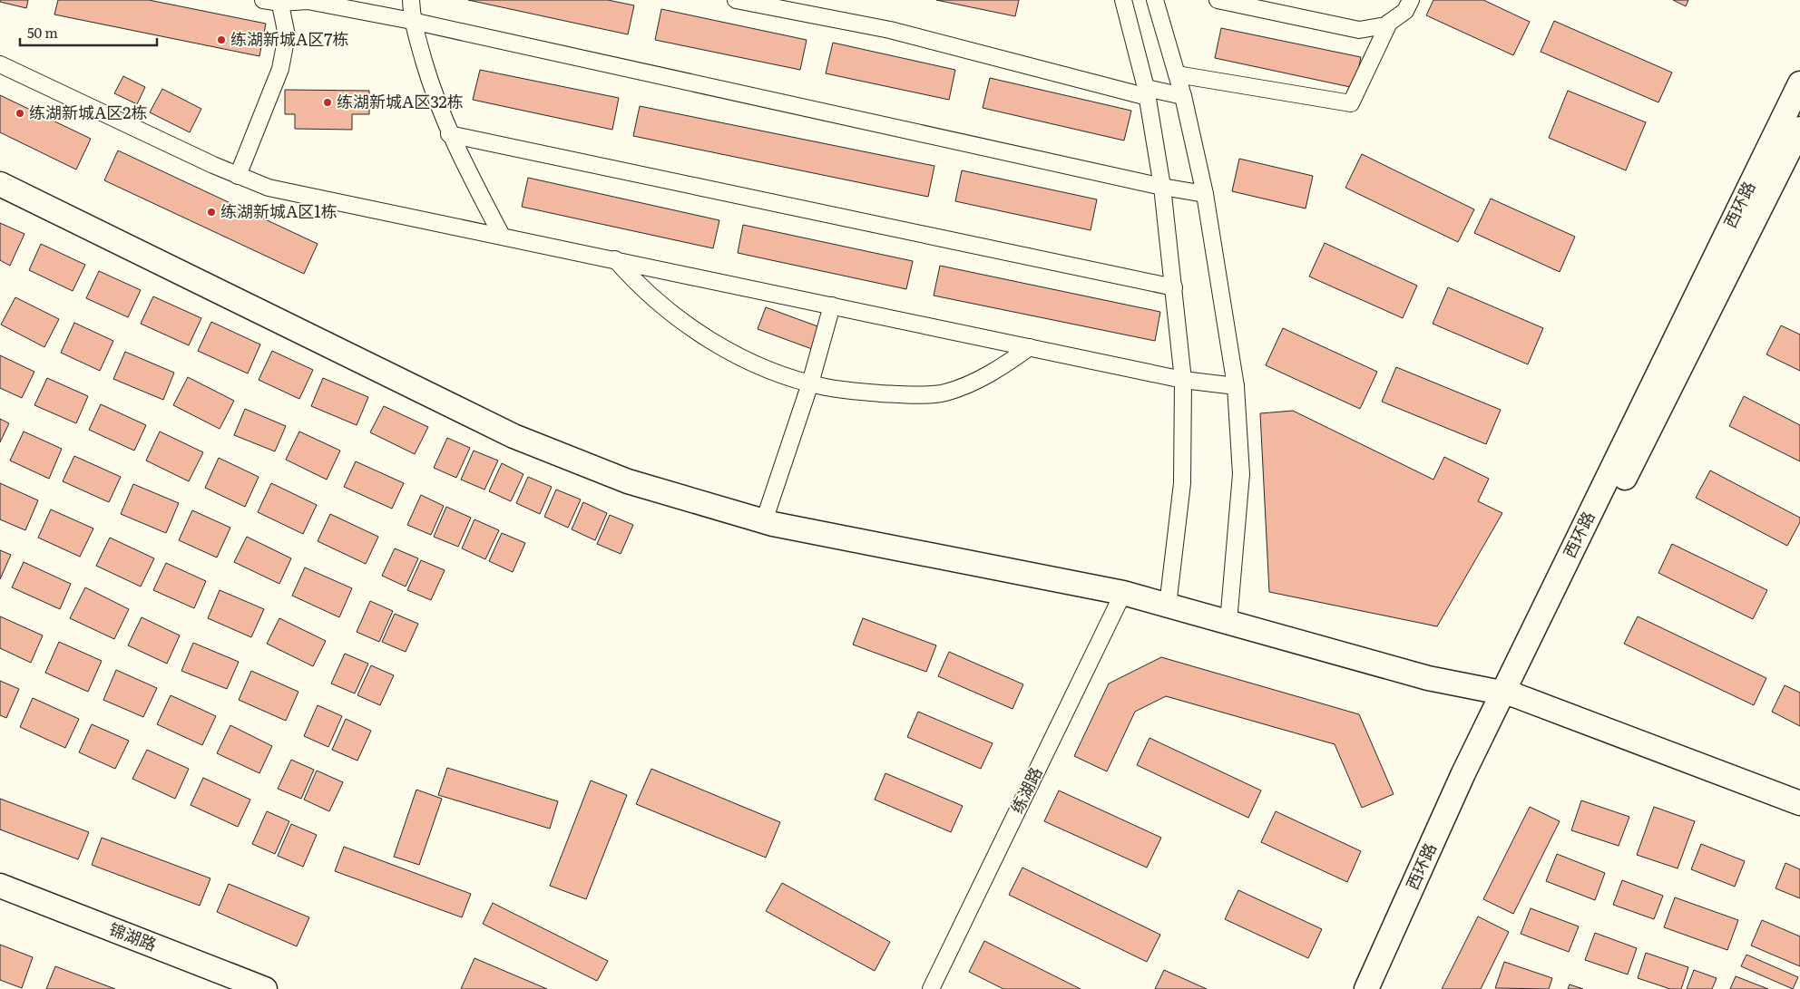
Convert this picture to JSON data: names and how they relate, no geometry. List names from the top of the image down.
{
  "streets": {
    "street": ["西环路", "练湖路", "锦湖路"]
  },
  "places": [
    "练湖新城A区7栋",
    "练湖新城A区32栋",
    "练湖新城A区2栋",
    "练湖新城A区1栋"
  ],
  "scale_bar": "50 m"
}
